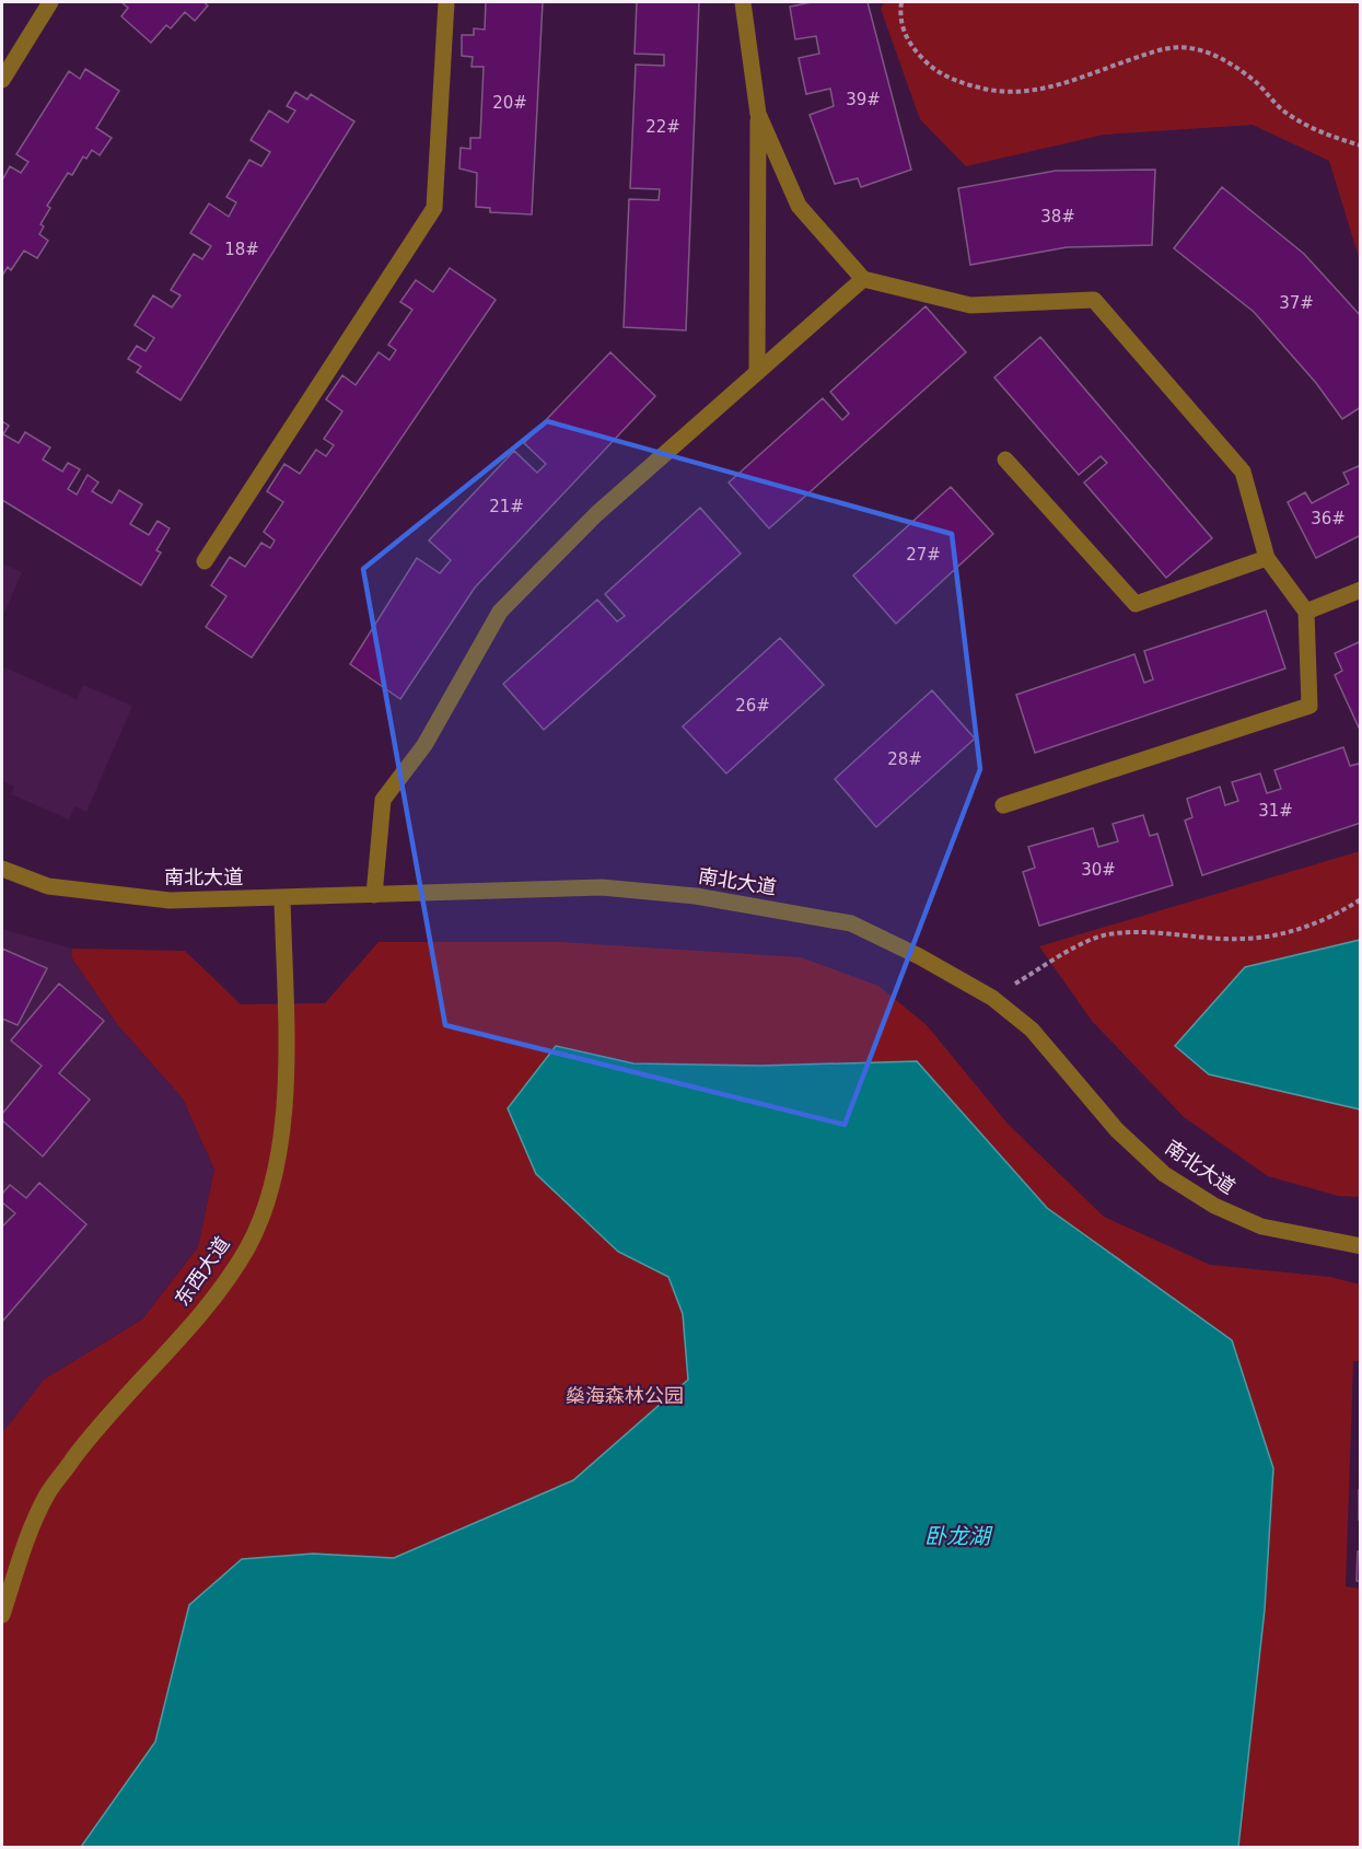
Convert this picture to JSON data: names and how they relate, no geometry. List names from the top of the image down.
{
  "streets": {
    "street": ["南北大道", "东西大道"]
  },
  "crossings": [
    ["南北大道", "东西大道"]
  ],
  "water": ["卧龙湖"],
  "parks": ["燊海森林公园"],
  "house_numbers": [
    "39#",
    "20#",
    "22#",
    "38#",
    "18#",
    "37#",
    "21#",
    "36#",
    "27#",
    "26#",
    "28#",
    "31#",
    "30#"
  ]
}
